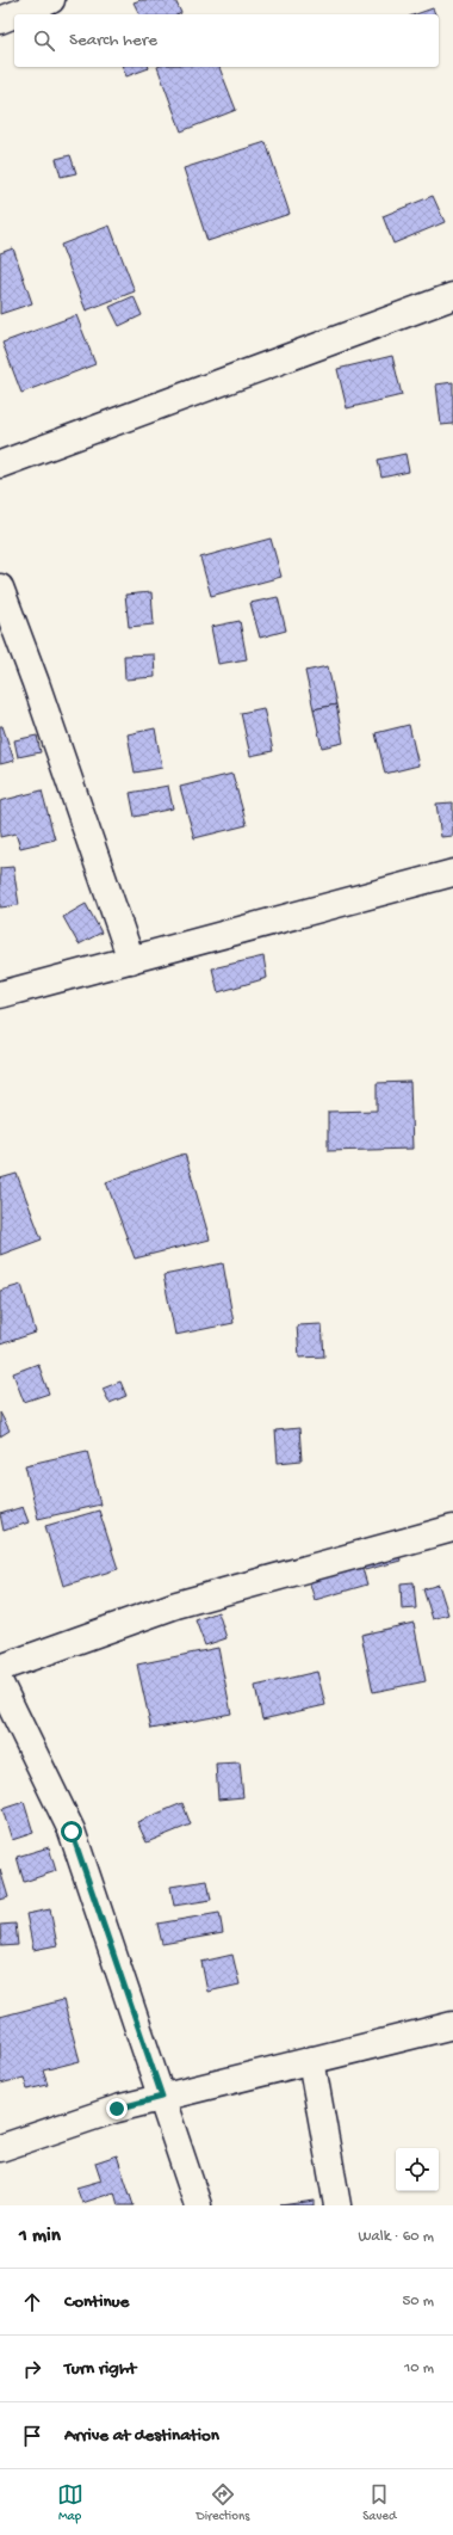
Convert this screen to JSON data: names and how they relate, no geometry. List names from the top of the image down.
{
  "page": {
    "search": "Search here",
    "heading": ["1 min", "Walk · 60 m"],
    "list": [
      ["Continue", "50 m"],
      ["Turn right", "10 m"],
      "Arrive at destination"
    ],
    "nav": ["Map", "Directions", "Saved"]
  }
}
